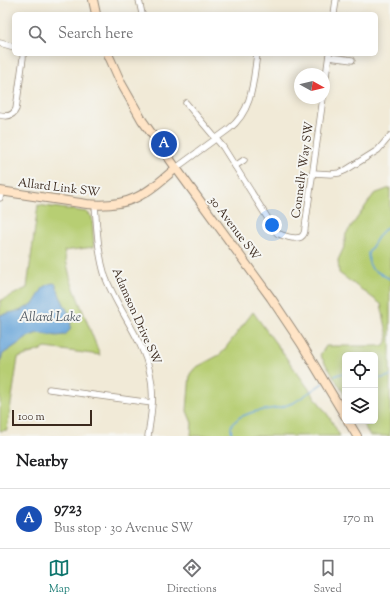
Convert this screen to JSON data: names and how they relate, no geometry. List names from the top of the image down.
{
  "streets": {
    "main road": ["Allard Link SW", "30 Avenue SW"],
    "street": ["Connelly Way SW", "Adamson Drive SW"]
  },
  "crossings": [
    ["Allard Link SW", "30 Avenue SW"],
    ["Allard Link SW", "Adamson Drive SW"]
  ],
  "water": ["Allard Lake"],
  "scale_bar": "100 m",
  "north": "right",
  "page": {
    "search": "Search here",
    "pins": "A",
    "scale": "100 m",
    "heading": "Nearby",
    "list": [
      {
        "mark": "A",
        "name": "9723",
        "note": "Bus stop · 30 Avenue SW",
        "value": "170 m"
      }
    ],
    "nav": ["Map", "Directions", "Saved"]
  }
}
